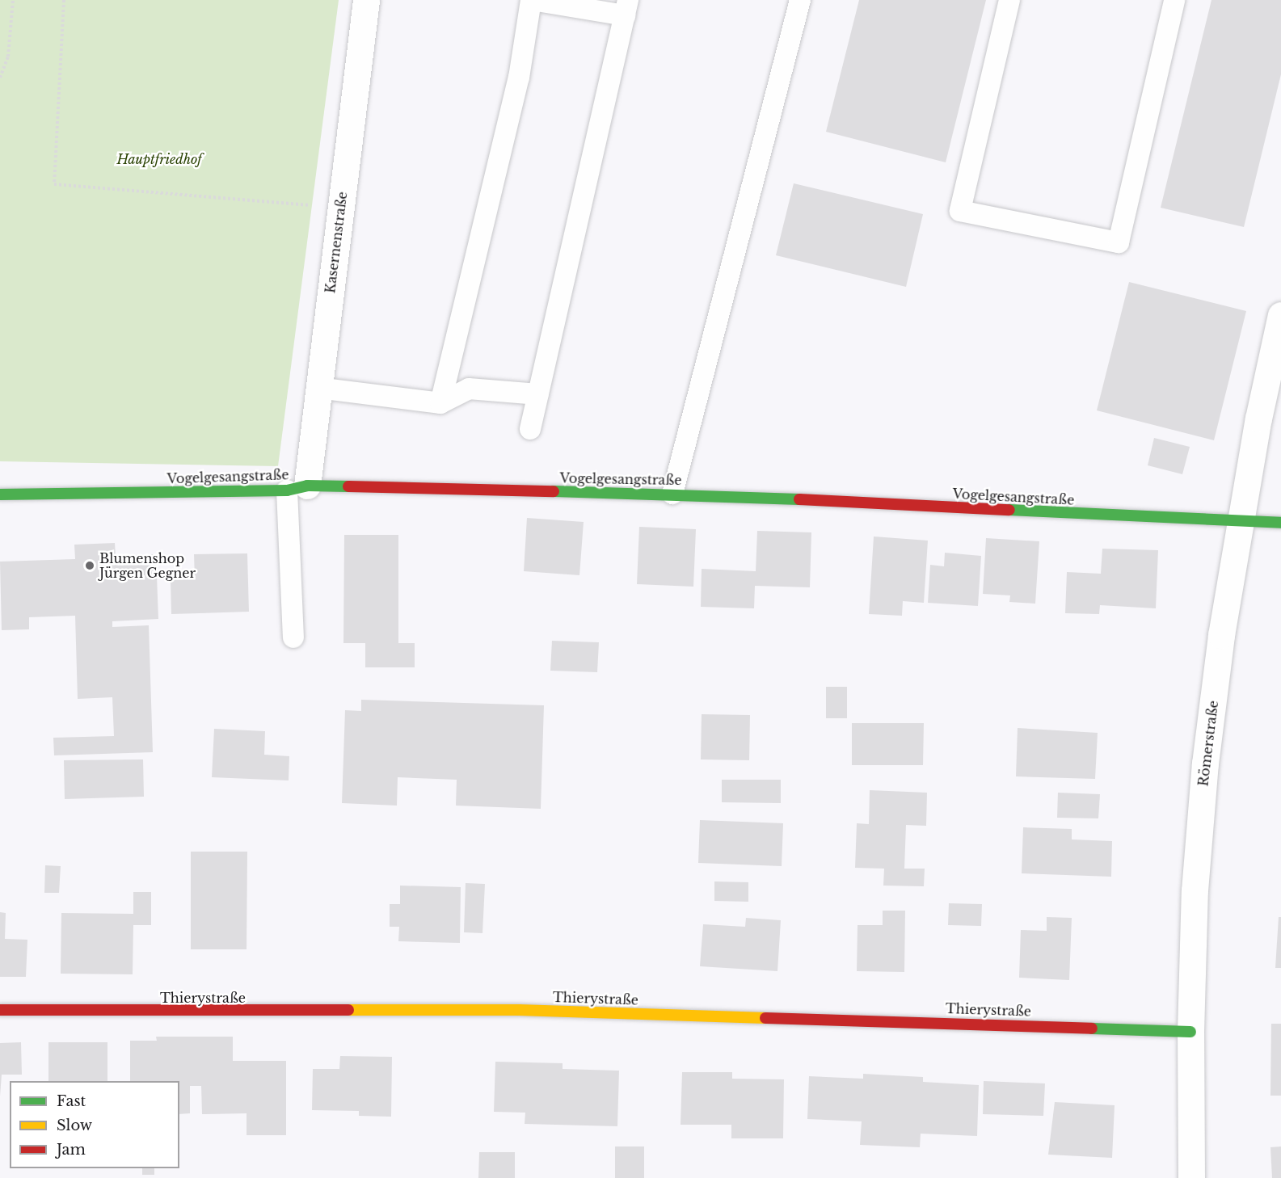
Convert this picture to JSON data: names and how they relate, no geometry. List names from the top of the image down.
{
  "streets": {
    "street": [
      "Kasernenstraße",
      "Vogelgesangstraße",
      "Römerstraße",
      "Thierystraße"
    ]
  },
  "crossings": [
    ["Kasernenstraße", "Vogelgesangstraße"],
    ["Vogelgesangstraße", "Römerstraße"],
    ["Römerstraße", "Thierystraße"]
  ],
  "parks": ["Hauptfriedhof"],
  "places": ["Blumenshop Jürgen Gegner"],
  "legend": ["Fast", "Slow", "Jam"]
}
